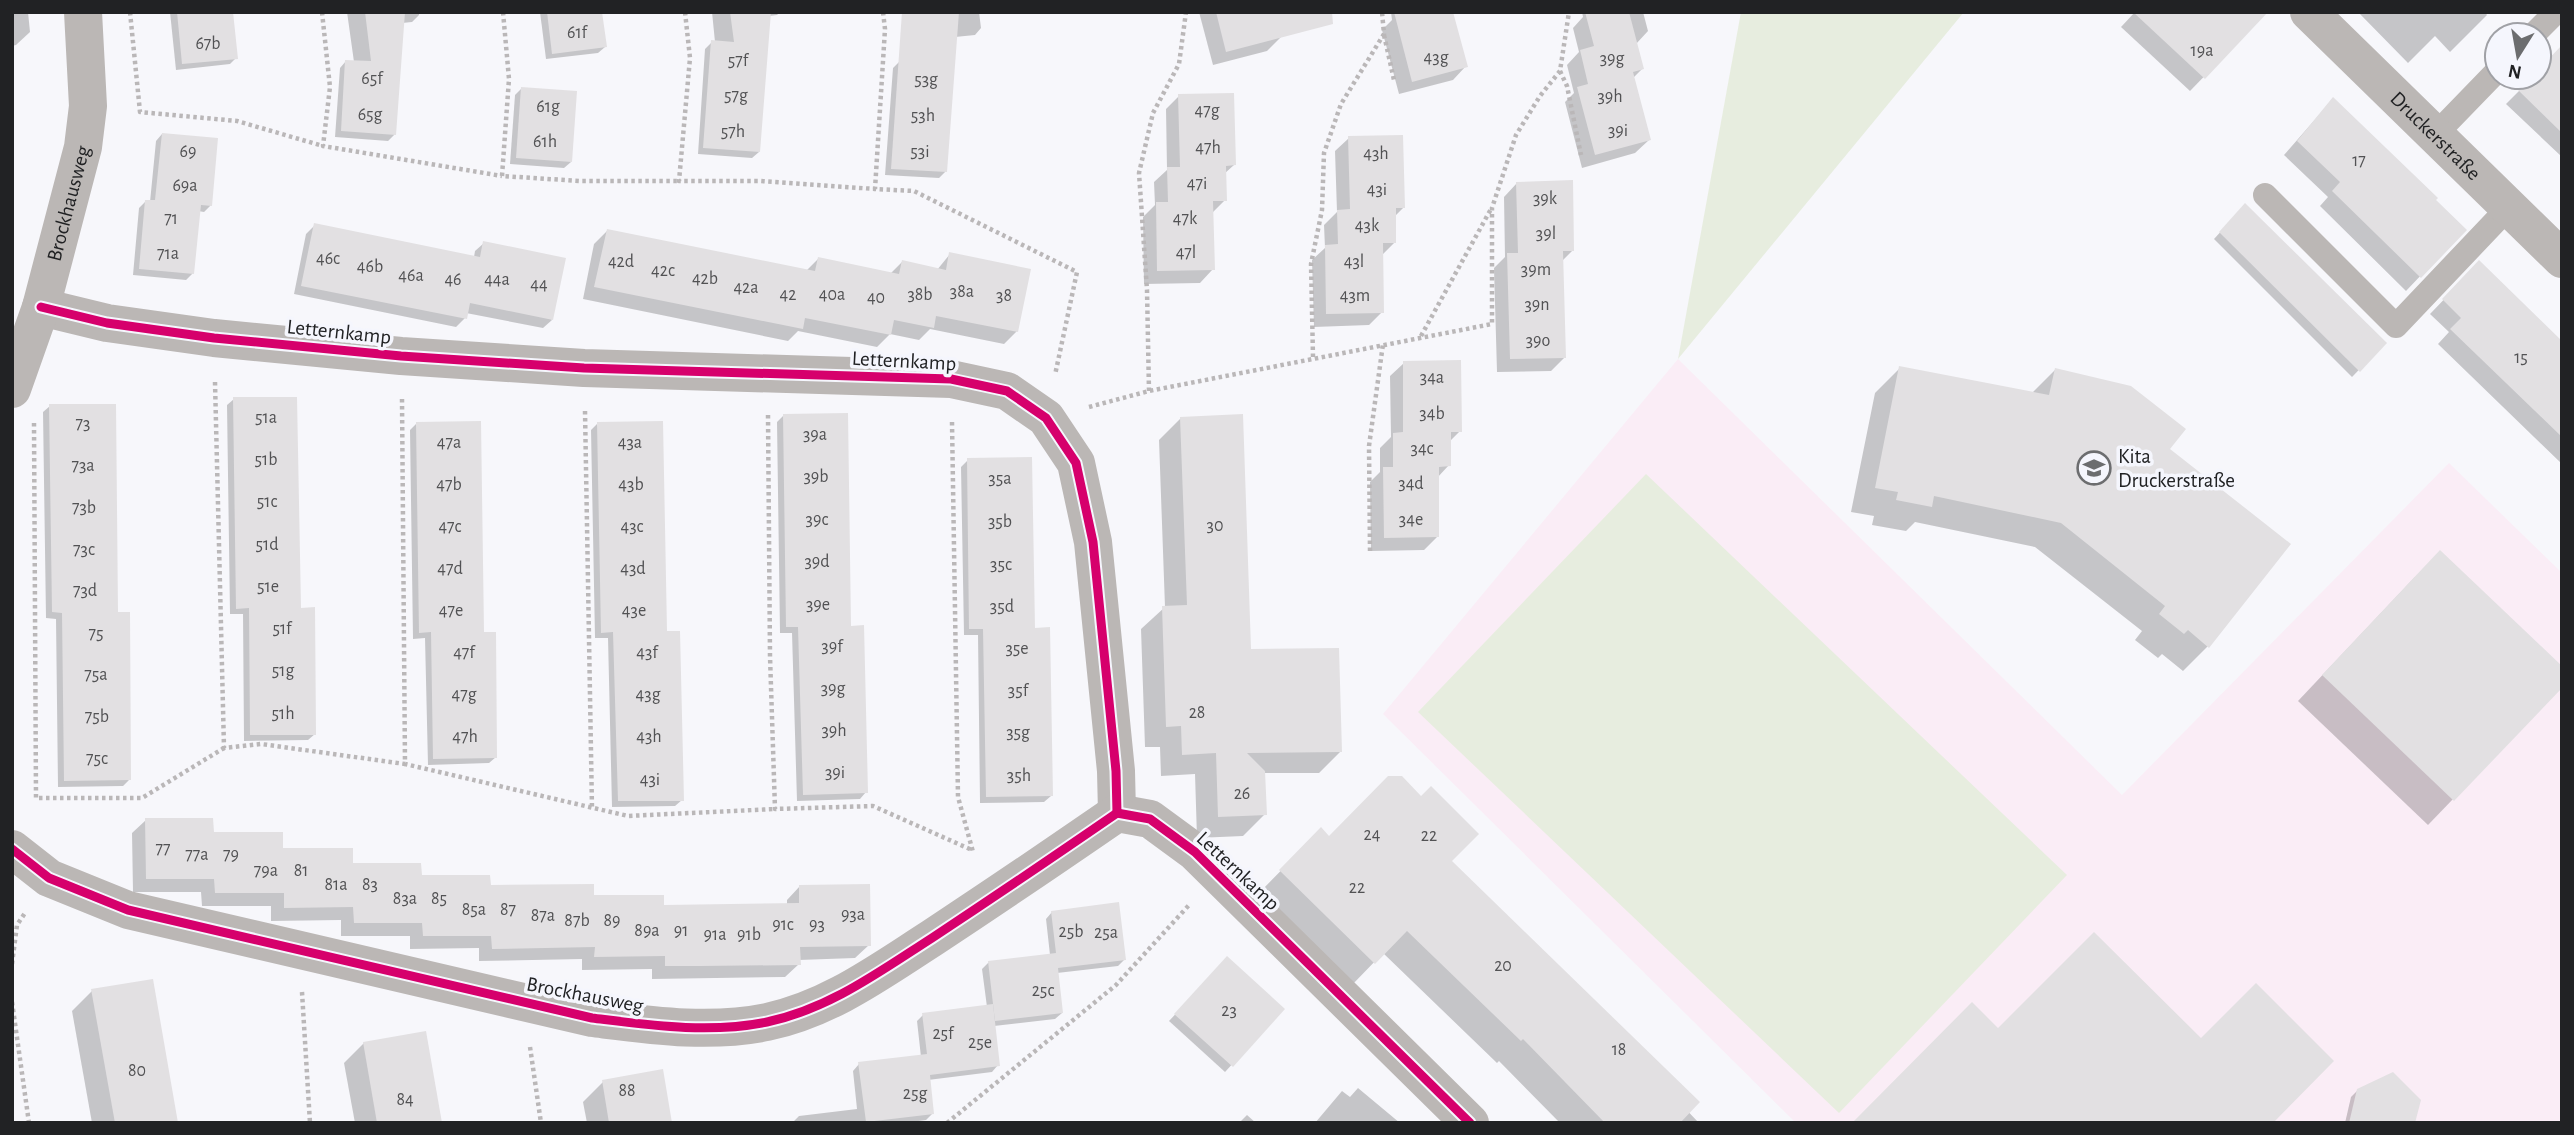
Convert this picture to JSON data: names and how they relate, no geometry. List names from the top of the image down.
{
  "streets": {
    "street": ["Druckerstraße", "Brockhausweg", "Letternkamp"]
  },
  "crossings": [
    ["Brockhausweg", "Letternkamp"]
  ],
  "places": {
    "school or university": ["Kita Druckerstraße"]
  },
  "house_numbers": [
    "61f",
    "67b",
    "19a",
    "43g",
    "39g",
    "57f",
    "65f",
    "53g",
    "57g",
    "39h",
    "61g",
    "47g",
    "65g",
    "53h",
    "39i",
    "57h",
    "61h",
    "47h",
    "69",
    "53i",
    "43h",
    "17",
    "47i",
    "69a",
    "43i",
    "39k",
    "71",
    "47k",
    "43k",
    "39l",
    "47l",
    "71a",
    "46c",
    "42d",
    "43l",
    "46b",
    "39m",
    "42c",
    "46a",
    "42b",
    "46",
    "44a",
    "44",
    "42a",
    "38a",
    "42",
    "40a",
    "38b",
    "38",
    "43m",
    "40",
    "39n",
    "39o",
    "15",
    "34a",
    "34b",
    "51a",
    "73",
    "39a",
    "47a",
    "43a",
    "34c",
    "51b",
    "73a",
    "39b",
    "35a",
    "34d",
    "47b",
    "43b",
    "51c",
    "73b",
    "39c",
    "34e",
    "35b",
    "30",
    "47c",
    "43c",
    "51d",
    "73c",
    "39d",
    "35c",
    "47d",
    "43d",
    "51e",
    "73d",
    "39e",
    "35d",
    "47e",
    "43e",
    "51f",
    "75",
    "39f",
    "35e",
    "47f",
    "43f",
    "51g",
    "75a",
    "39g",
    "35f",
    "47g",
    "43g",
    "28",
    "51h",
    "75b",
    "39h",
    "35g",
    "47h",
    "43h",
    "75c",
    "39i",
    "35h",
    "43i",
    "26",
    "24",
    "22",
    "77",
    "77a",
    "79",
    "79a",
    "81",
    "81a",
    "83",
    "22",
    "83a",
    "85",
    "85a",
    "87",
    "93a",
    "87a",
    "87b",
    "89",
    "91c",
    "93",
    "89a",
    "91",
    "25b",
    "25a",
    "91a",
    "91b",
    "20",
    "25c",
    "23",
    "25f",
    "25e",
    "18",
    "80",
    "88",
    "25g",
    "84"
  ],
  "north": "bottom"
}
